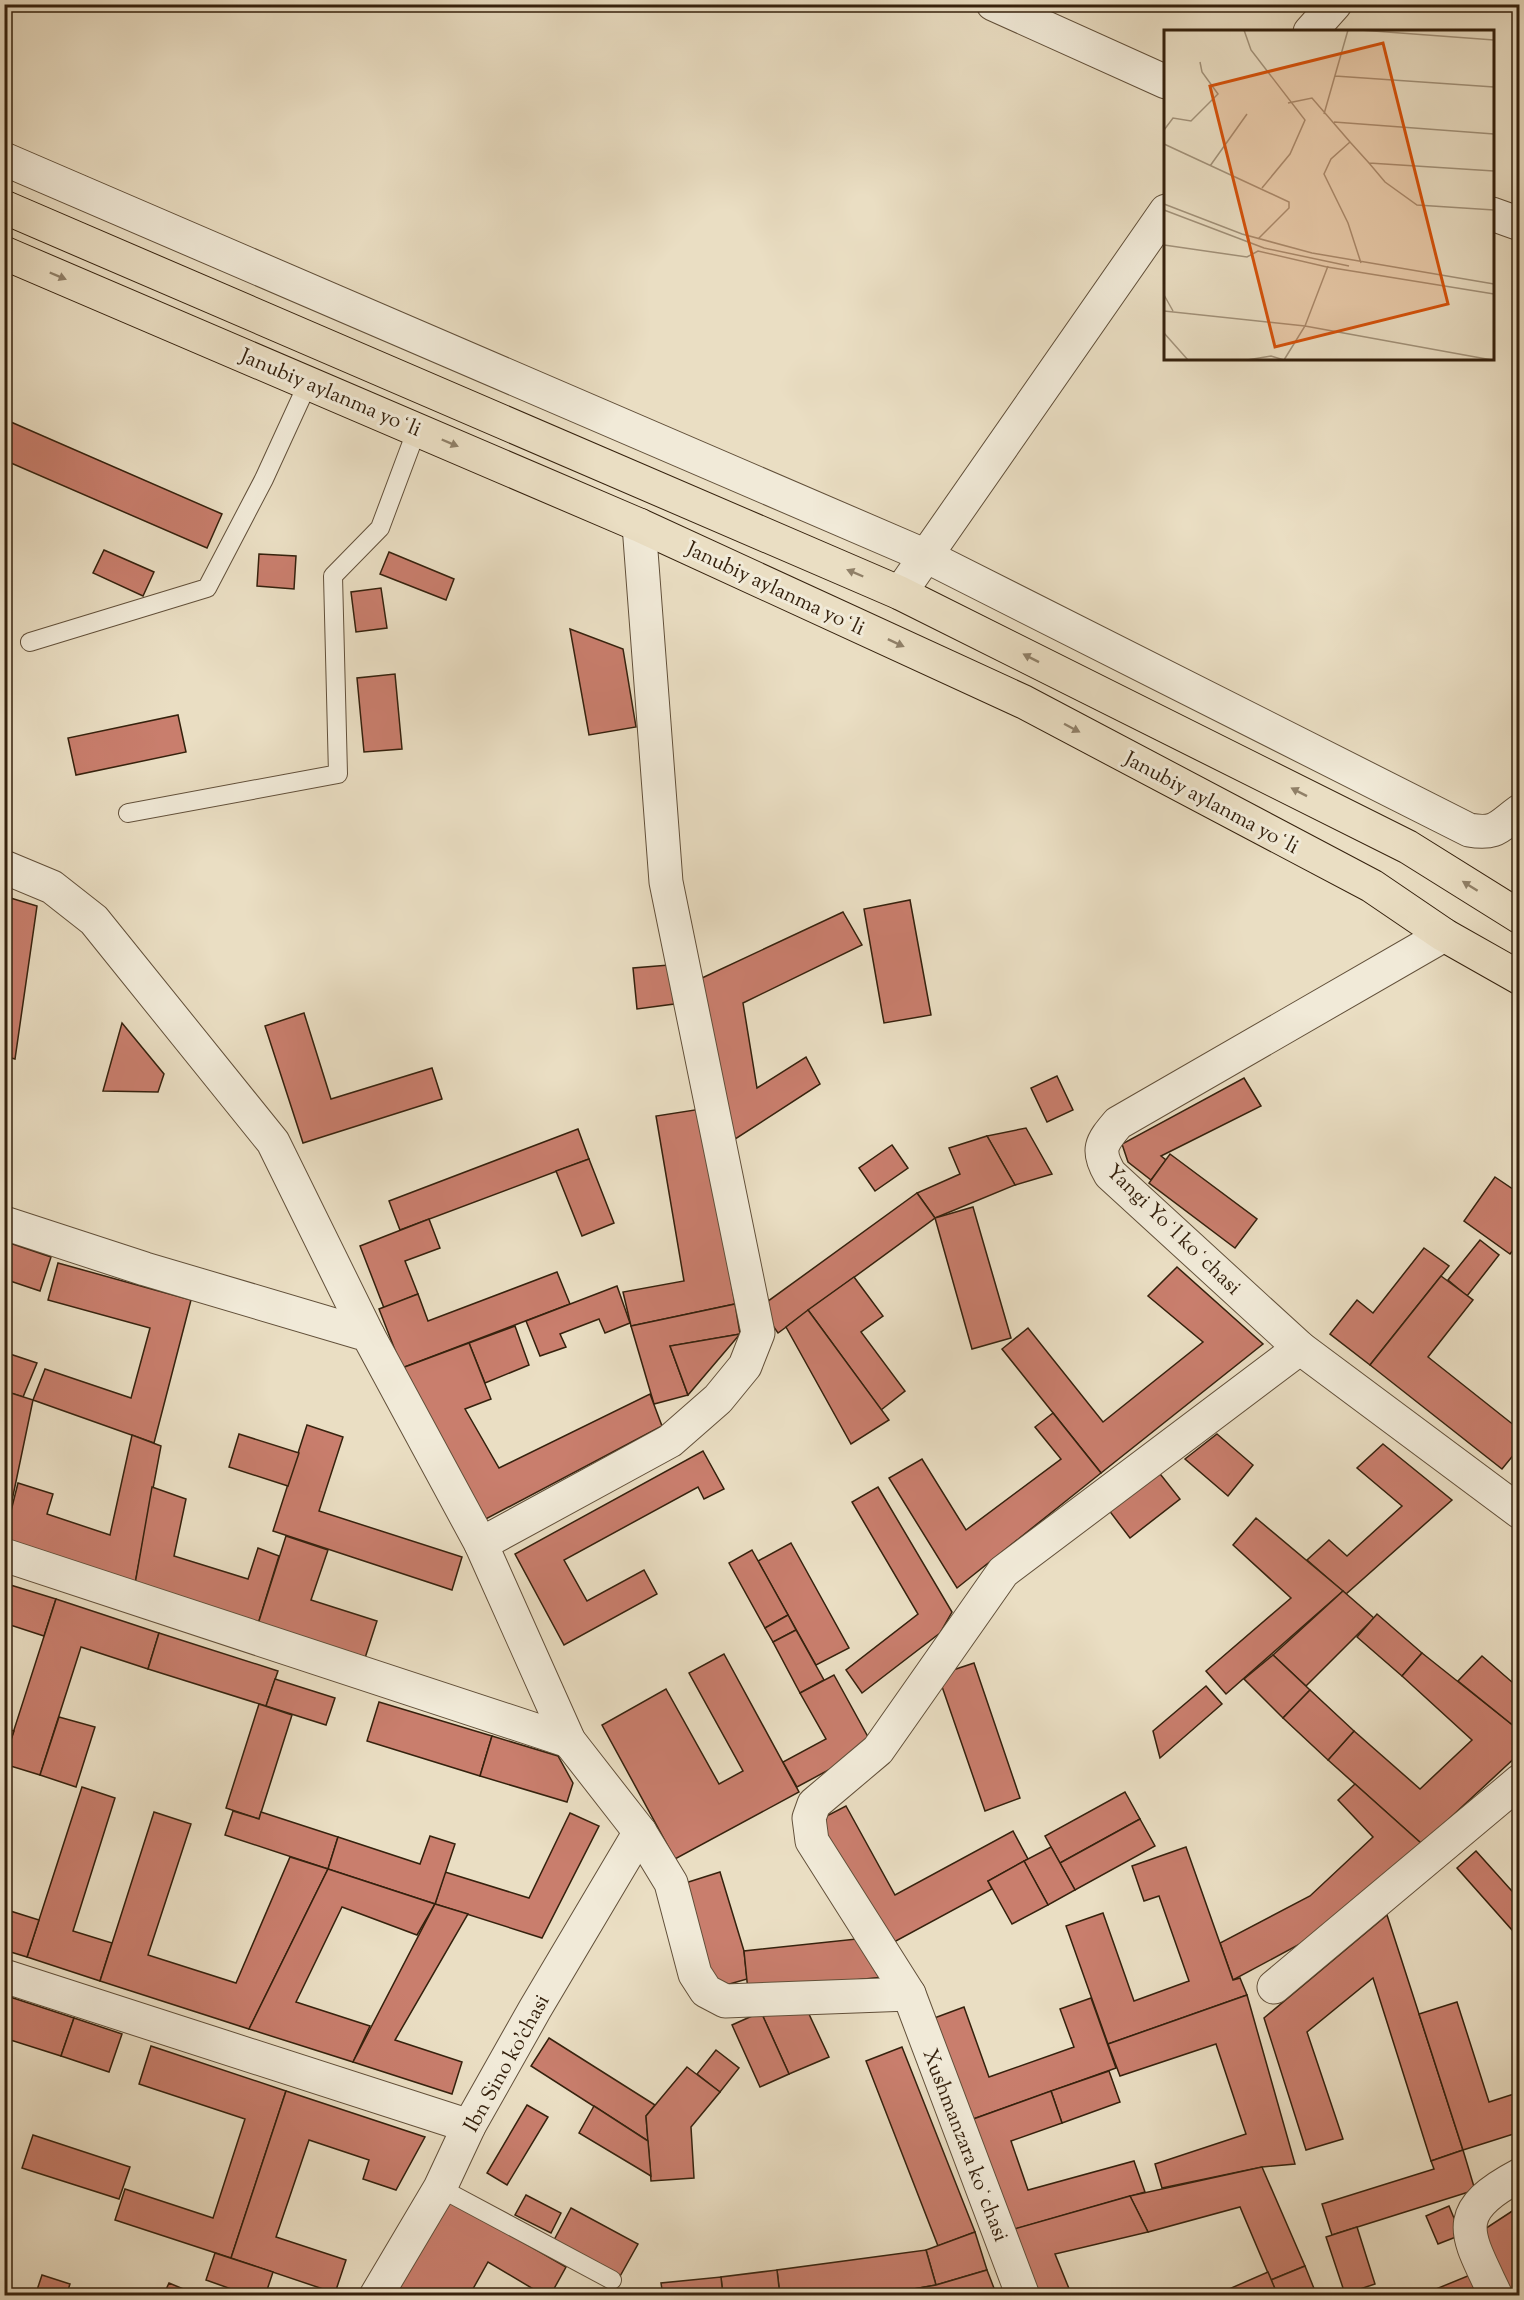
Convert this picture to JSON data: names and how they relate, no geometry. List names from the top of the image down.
{
  "streets": {
    "highway": ["Janubiy aylanma yoʻli"],
    "street": ["Yangi Yoʻl koʻchasi", "Ibn Sino ko'chasi", "Xushmanzara koʻchasi"]
  },
  "crossings": [
    ["Janubiy aylanma yoʻli", "Yangi Yoʻl koʻchasi"],
    ["Yangi Yoʻl koʻchasi", "Xushmanzara koʻchasi"]
  ]
}
